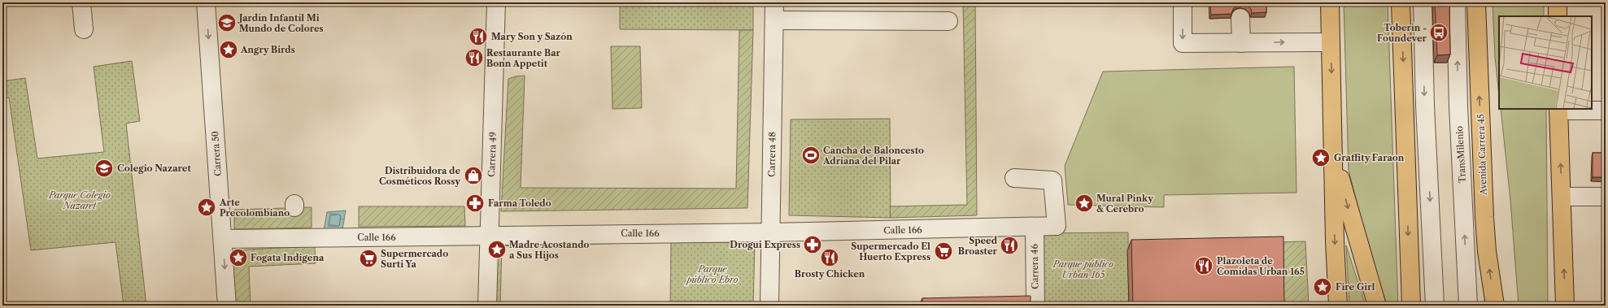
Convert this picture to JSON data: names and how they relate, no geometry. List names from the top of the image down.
{
  "streets": {
    "highway": ["Avenida Carrera 45"],
    "street": [
      "Carrera 50",
      "Carrera 49",
      "Carrera 48",
      "TransMilenio",
      "Calle 166",
      "Carrera 46"
    ]
  },
  "crossings": [
    ["Carrera 50", "Calle 166"],
    ["Carrera 49", "Calle 166"],
    ["Carrera 48", "Calle 166"],
    ["Calle 166", "Carrera 46"]
  ],
  "one_way": ["Carrera 50"],
  "parks": ["Parque Colegio Nazaret", "Parque público Urban 165", "Parque público Ebro"],
  "places": {
    "school or university": ["Jardín Infantíl Mi Mundo de Colores", "Colegio Nazaret"],
    "bus stop": ["Toberín - Foundever"],
    "restaurant": [
      "Mary Son y Sazón",
      "Restaurante Bar Bonn Appetit",
      "Speed Broaster",
      "Brosty Chicken",
      "Plazoleta de Comidas Urban 165"
    ],
    "place": [
      "Angry Birds",
      "Graffity Faraon",
      "Mural Pinky & Cerebro",
      "Arte Precolombiano",
      "Madre Acostando a Sus Hijos",
      "Fogata Indigena",
      "Fire Girl"
    ],
    "sports": ["Cancha de Baloncesto Adriana del Pilar"],
    "shop": ["Distribuidora de Cosméticos Rossy"],
    "pharmacy": ["Farma Toledo", "Drogui Express"],
    "supermarket": ["Supermercado El Huerto Express", "Supermercado Surti Ya"]
  }
}
